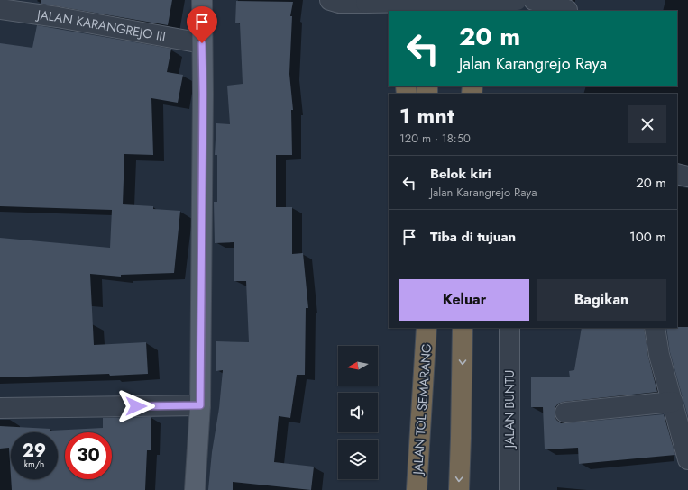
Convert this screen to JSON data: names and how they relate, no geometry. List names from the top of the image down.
{
  "streets": {
    "highway": ["JALAN TOL SEMARANG"],
    "street": ["JALAN KARANGREJO III", "JALAN BUNTU"]
  },
  "north": "left",
  "page": {
    "turn": ["20 m", "Jalan Karangrejo Raya"],
    "heading": ["1 mnt", "120 m · 18:50"],
    "list": [
      {
        "name": "Belok kiri",
        "note": "Jalan Karangrejo Raya",
        "value": "20 m"
      },
      {
        "name": "Tiba di tujuan",
        "value": "100 m"
      }
    ],
    "buttons": ["Keluar", "Bagikan"],
    "speed": "29 km/h",
    "limit": "30"
  }
}
